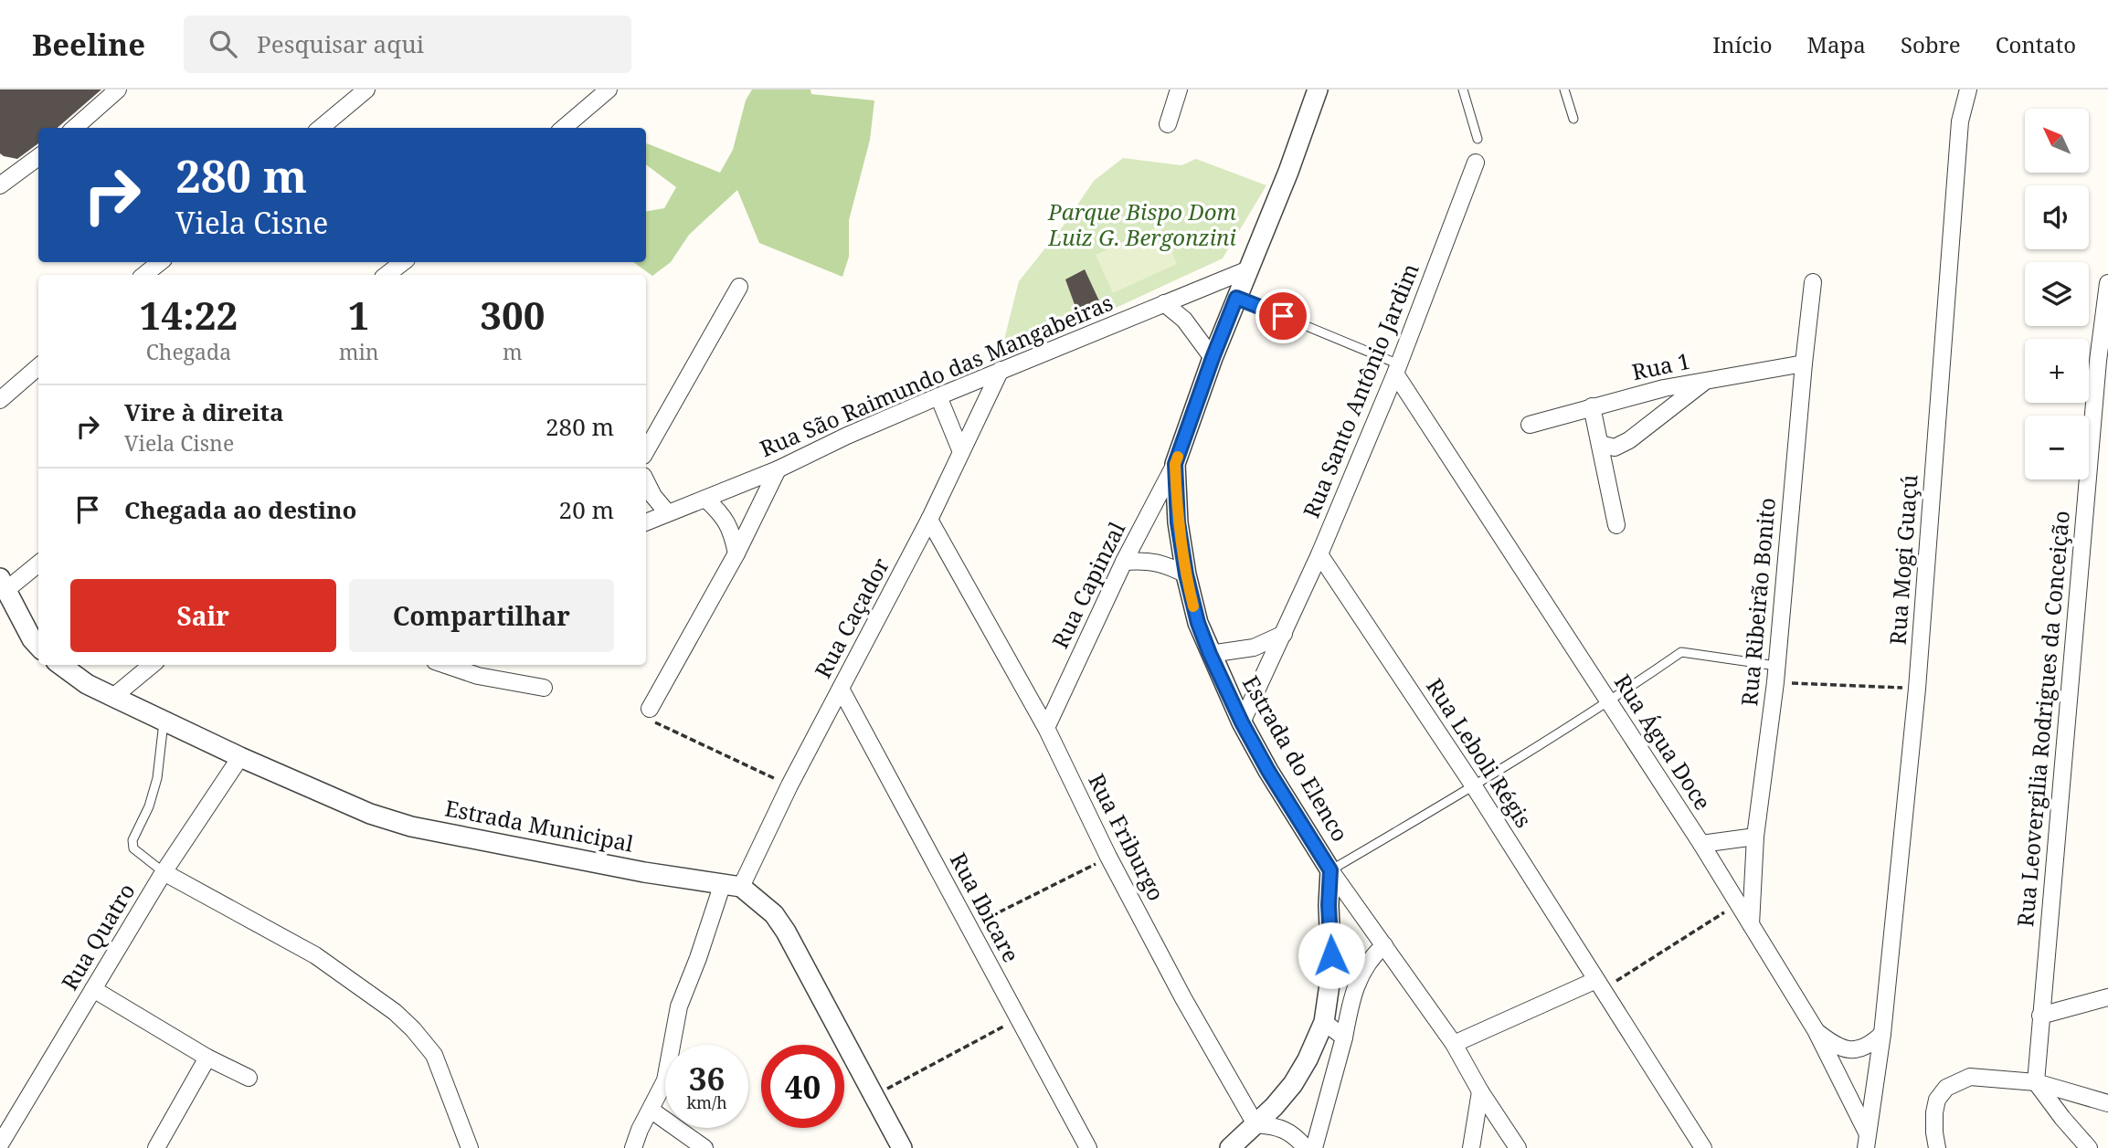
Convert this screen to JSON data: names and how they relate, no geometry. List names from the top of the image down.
{
  "streets": {
    "street": [
      "Rua 1",
      "Rua São Raimundo das Mangabeiras",
      "Rua Santo Antônio Jardim",
      "Rua Mogi Guaçú",
      "Rua Capinzal",
      "Rua Ribeirão Bonito",
      "Rua Caçador",
      "Rua Leovergilia Rodrigues da Conceição",
      "Rua Água Doce",
      "Rua Leboli Régis",
      "Estrada do Elenco",
      "Estrada Municipal",
      "Rua Friburgo",
      "Rua Ibicare",
      "Rua Quatro"
    ]
  },
  "crossings": [
    ["Rua 1", "Rua Ribeirão Bonito"],
    ["Rua São Raimundo das Mangabeiras", "Rua Caçador"],
    ["Rua São Raimundo das Mangabeiras", "Estrada do Elenco"],
    ["Rua Santo Antônio Jardim", "Rua Água Doce"],
    ["Rua Santo Antônio Jardim", "Rua Leboli Régis"],
    ["Rua Santo Antônio Jardim", "Estrada do Elenco"],
    ["Rua Mogi Guaçú", "Rua Água Doce"],
    ["Rua Capinzal", "Estrada do Elenco"],
    ["Rua Capinzal", "Rua Friburgo"],
    ["Rua Ribeirão Bonito", "Rua Água Doce"],
    ["Rua Caçador", "Estrada Municipal"],
    ["Rua Caçador", "Rua Friburgo"],
    ["Rua Caçador", "Rua Ibicare"],
    ["Estrada do Elenco", "Rua Friburgo"],
    ["Estrada Municipal", "Rua Quatro"]
  ],
  "parks": ["Parque Bispo Dom Luiz G. Bergonzini"],
  "north": "top left",
  "page": {
    "header": "Beeline",
    "search": "Pesquisar aqui",
    "nav": [
      "Início",
      "Mapa",
      "Sobre",
      "Contato"
    ],
    "map_buttons": ["+", "−"],
    "turn": ["280 m", "Viela Cisne"],
    "eta": [
      "14:22",
      "Chegada",
      "1",
      "min",
      "300",
      "m"
    ],
    "list": [
      {
        "name": "Vire à direita",
        "note": "Viela Cisne",
        "value": "280 m"
      },
      {
        "name": "Chegada ao destino",
        "value": "20 m"
      }
    ],
    "buttons": ["Sair", "Compartilhar"],
    "speed": "36 km/h",
    "limit": "40"
  }
}
